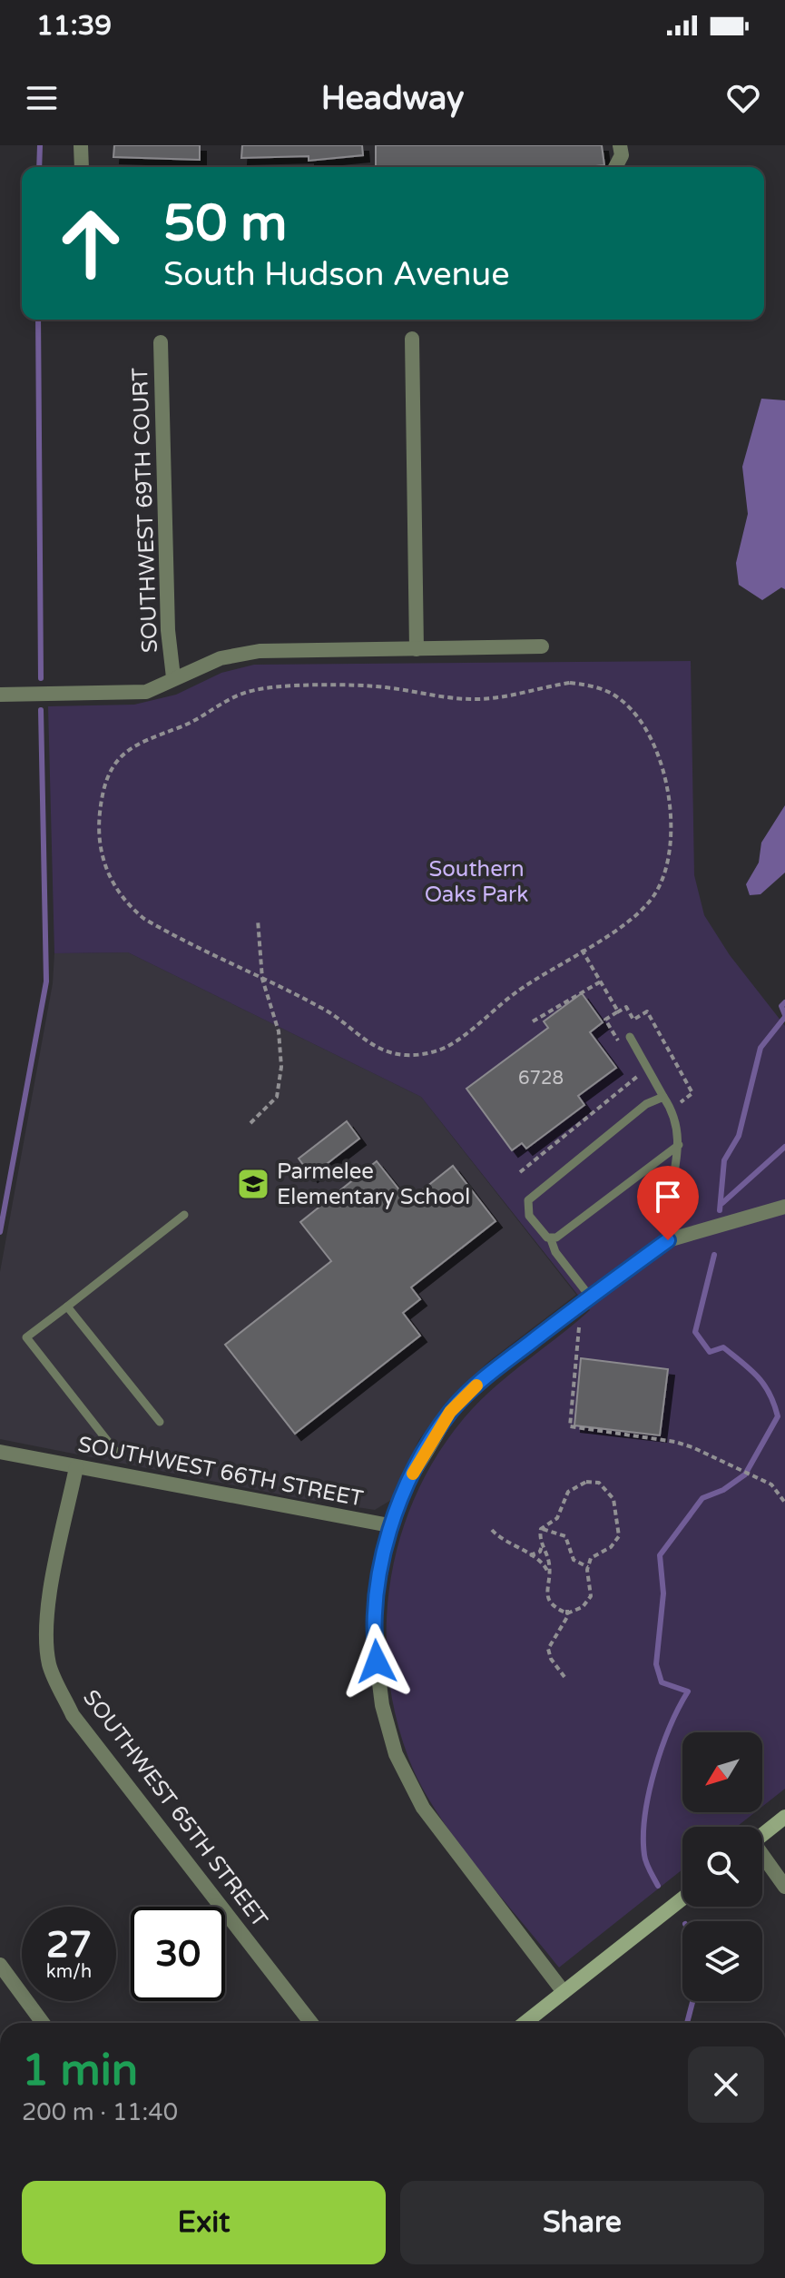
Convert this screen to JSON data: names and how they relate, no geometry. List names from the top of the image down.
{
  "streets": {
    "street": ["SOUTHWEST 69TH COURT", "SOUTHWEST 66TH STREET", "SOUTHWEST 65TH STREET"]
  },
  "crossings": [
    ["SOUTHWEST 66TH STREET", "SOUTHWEST 65TH STREET"]
  ],
  "parks": ["Southern Oaks Park"],
  "places": {
    "school or university": ["Parmelee Elementary School"]
  },
  "house_numbers": ["6728"],
  "north": "bottom left",
  "page": {
    "status": "11:39",
    "header": "Headway",
    "turn": ["50 m", "South Hudson Avenue"],
    "speed": "27 km/h",
    "limit": "30",
    "heading": ["1 min", "200 m · 11:40"],
    "buttons": ["Exit", "Share"]
  }
}
